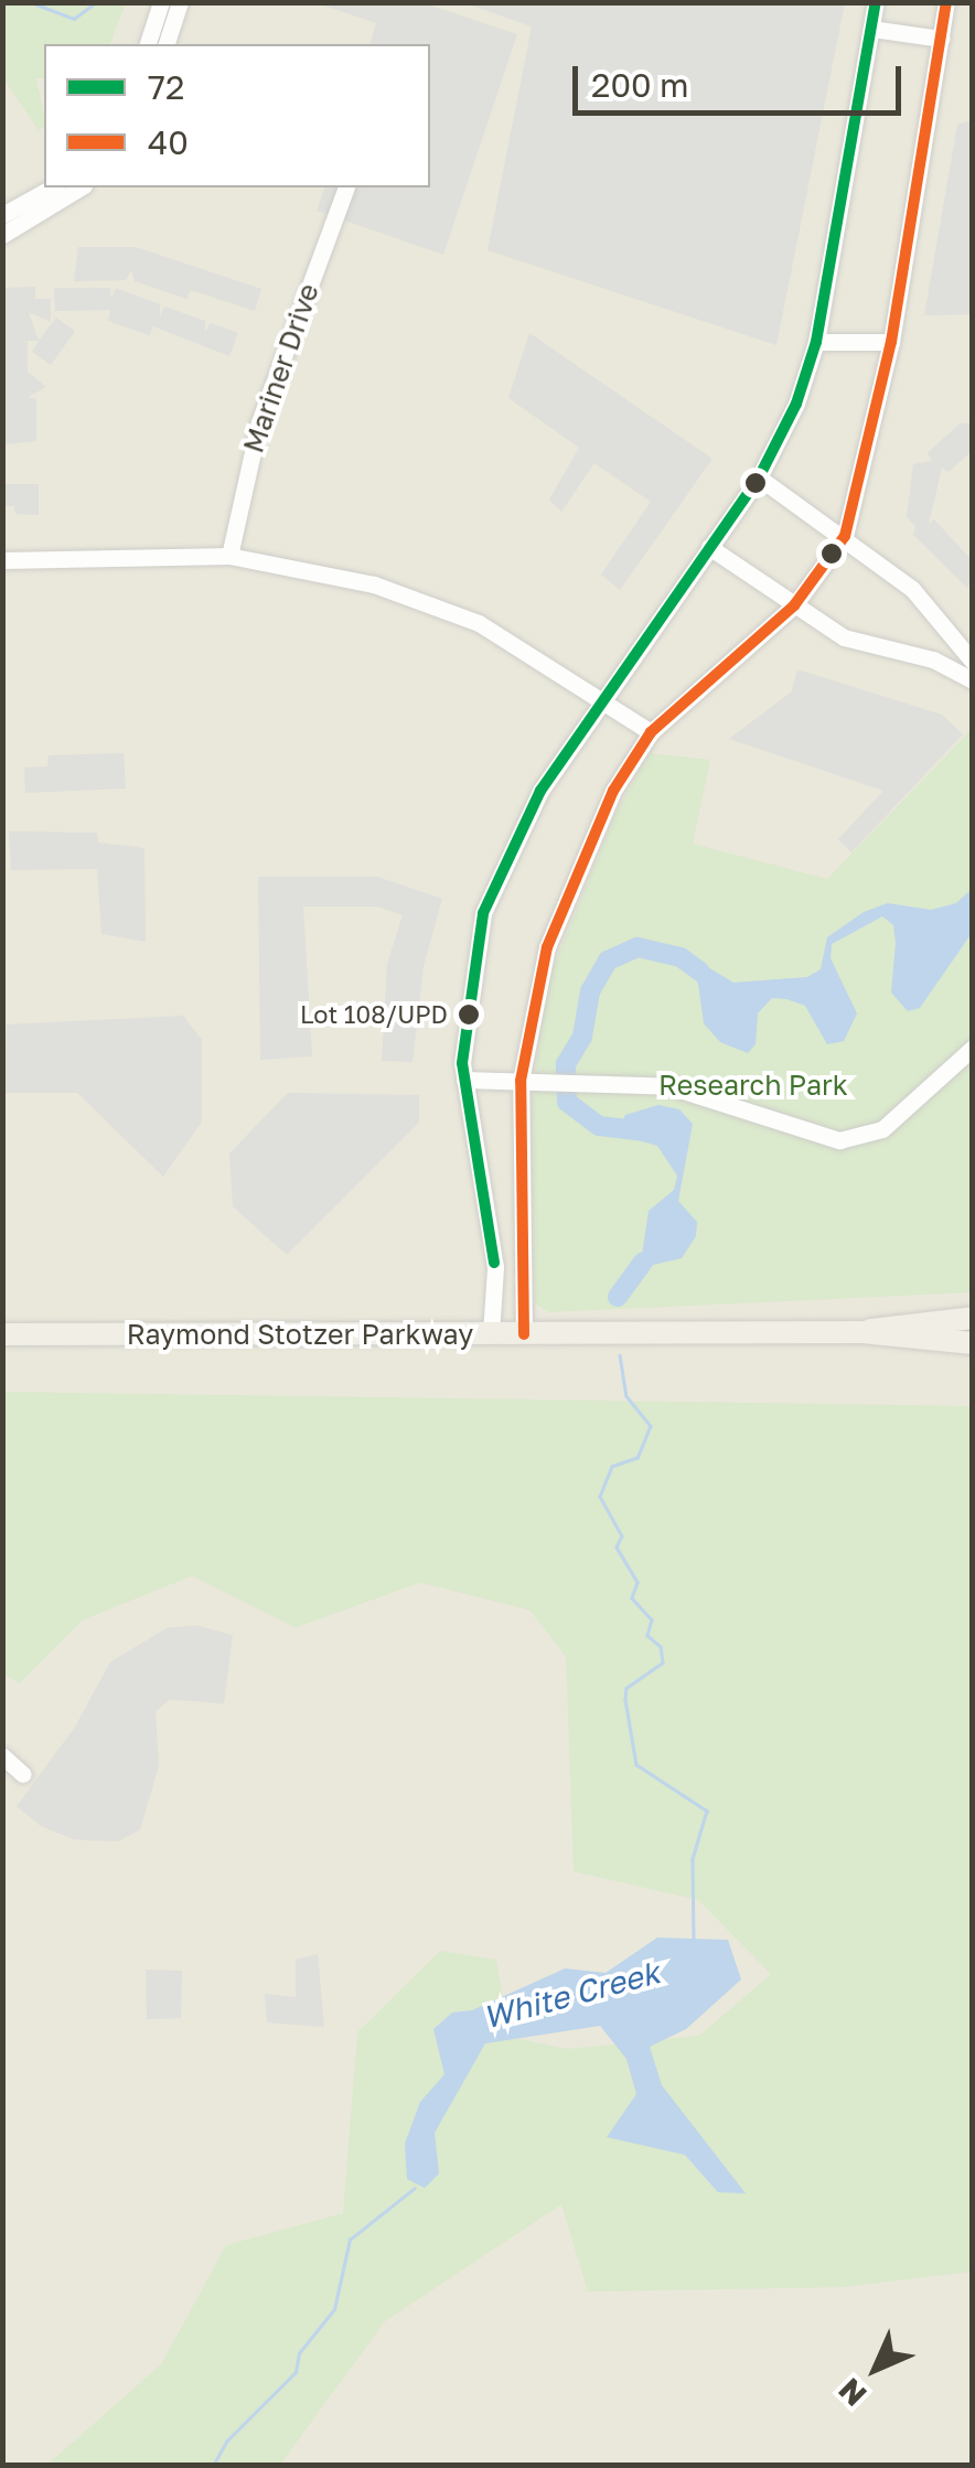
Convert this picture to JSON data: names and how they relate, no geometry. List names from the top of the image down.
{
  "streets": {
    "main road": ["Raymond Stotzer Parkway"],
    "street": ["Mariner Drive"]
  },
  "water": ["White Creek"],
  "parks": ["Research Park"],
  "places": ["Lot 108/UPD"],
  "lines": ["transit line 72", "transit line 40"],
  "legend": ["72", "40"],
  "scale_bar": "200 m",
  "north": "bottom left"
}
